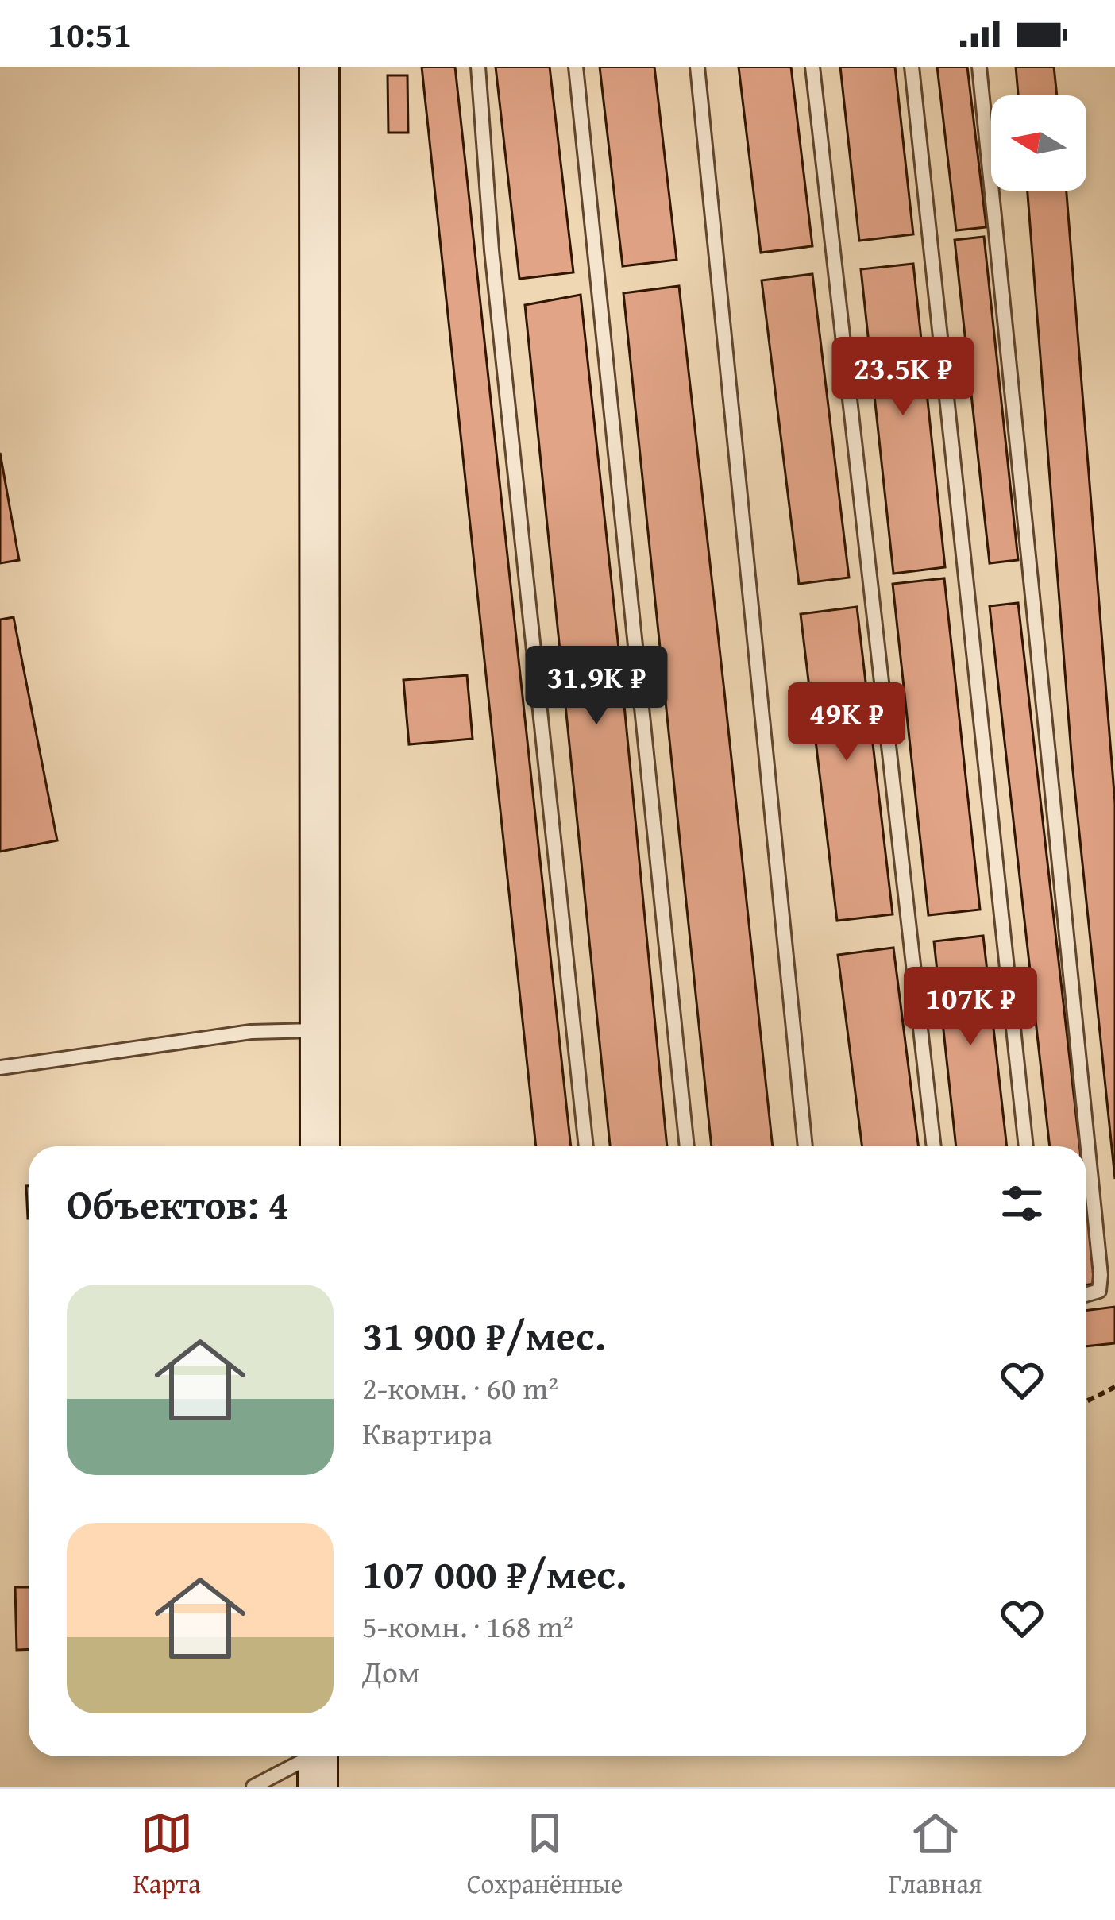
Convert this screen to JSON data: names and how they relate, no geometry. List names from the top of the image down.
{
  "north": "left",
  "page": {
    "status": "10:51",
    "price": [
      "23.5K ₽",
      "31.9K ₽",
      "49K ₽",
      "107K ₽"
    ],
    "heading": "Объектов: 4",
    "list": [
      {
        "name": "31 900 ₽/мес.",
        "note": "2-комн. · 60 m² · Квартира"
      },
      {
        "name": "107 000 ₽/мес.",
        "note": "5-комн. · 168 m² · Дом"
      }
    ],
    "tabs": ["Карта", "Сохранённые", "Главная"]
  }
}
